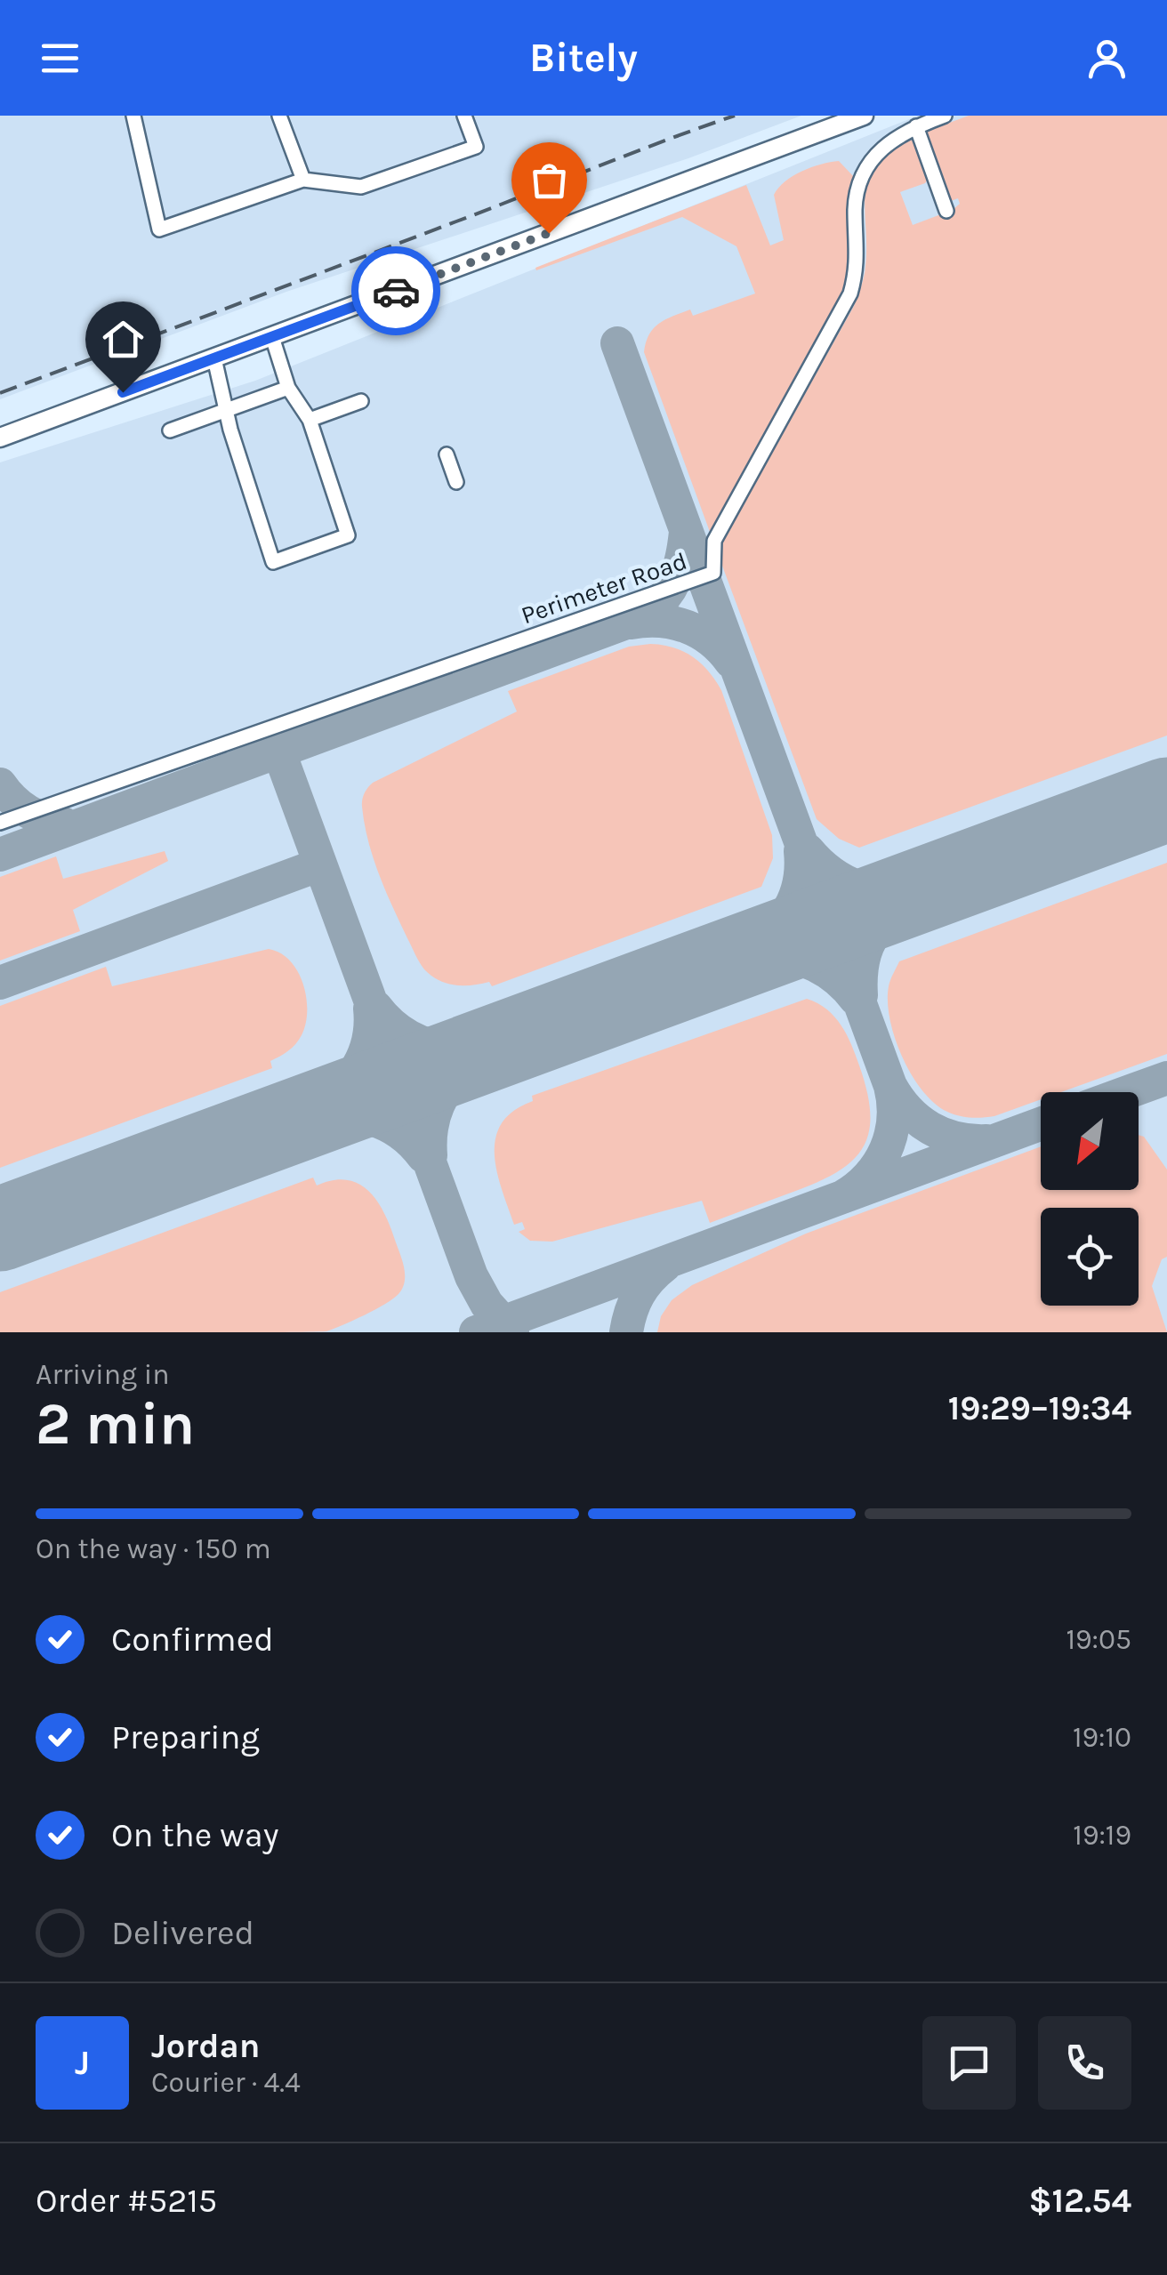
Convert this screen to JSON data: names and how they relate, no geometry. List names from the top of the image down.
{
  "streets": {
    "lane": ["Perimeter Road"]
  },
  "north": "bottom left",
  "page": {
    "header": "Bitely",
    "heading": ["2 min", "Arriving in", "19:29–19:34"],
    "panel": [
      "Jordan",
      "Courier · 4.4",
      "Order #5215",
      "$12.54"
    ],
    "bar": "On the way · 150 m",
    "list": [
      ["Confirmed", "19:05"],
      ["Preparing", "19:10"],
      ["On the way", "19:19"],
      "Delivered"
    ],
    "round": "J"
  }
}
